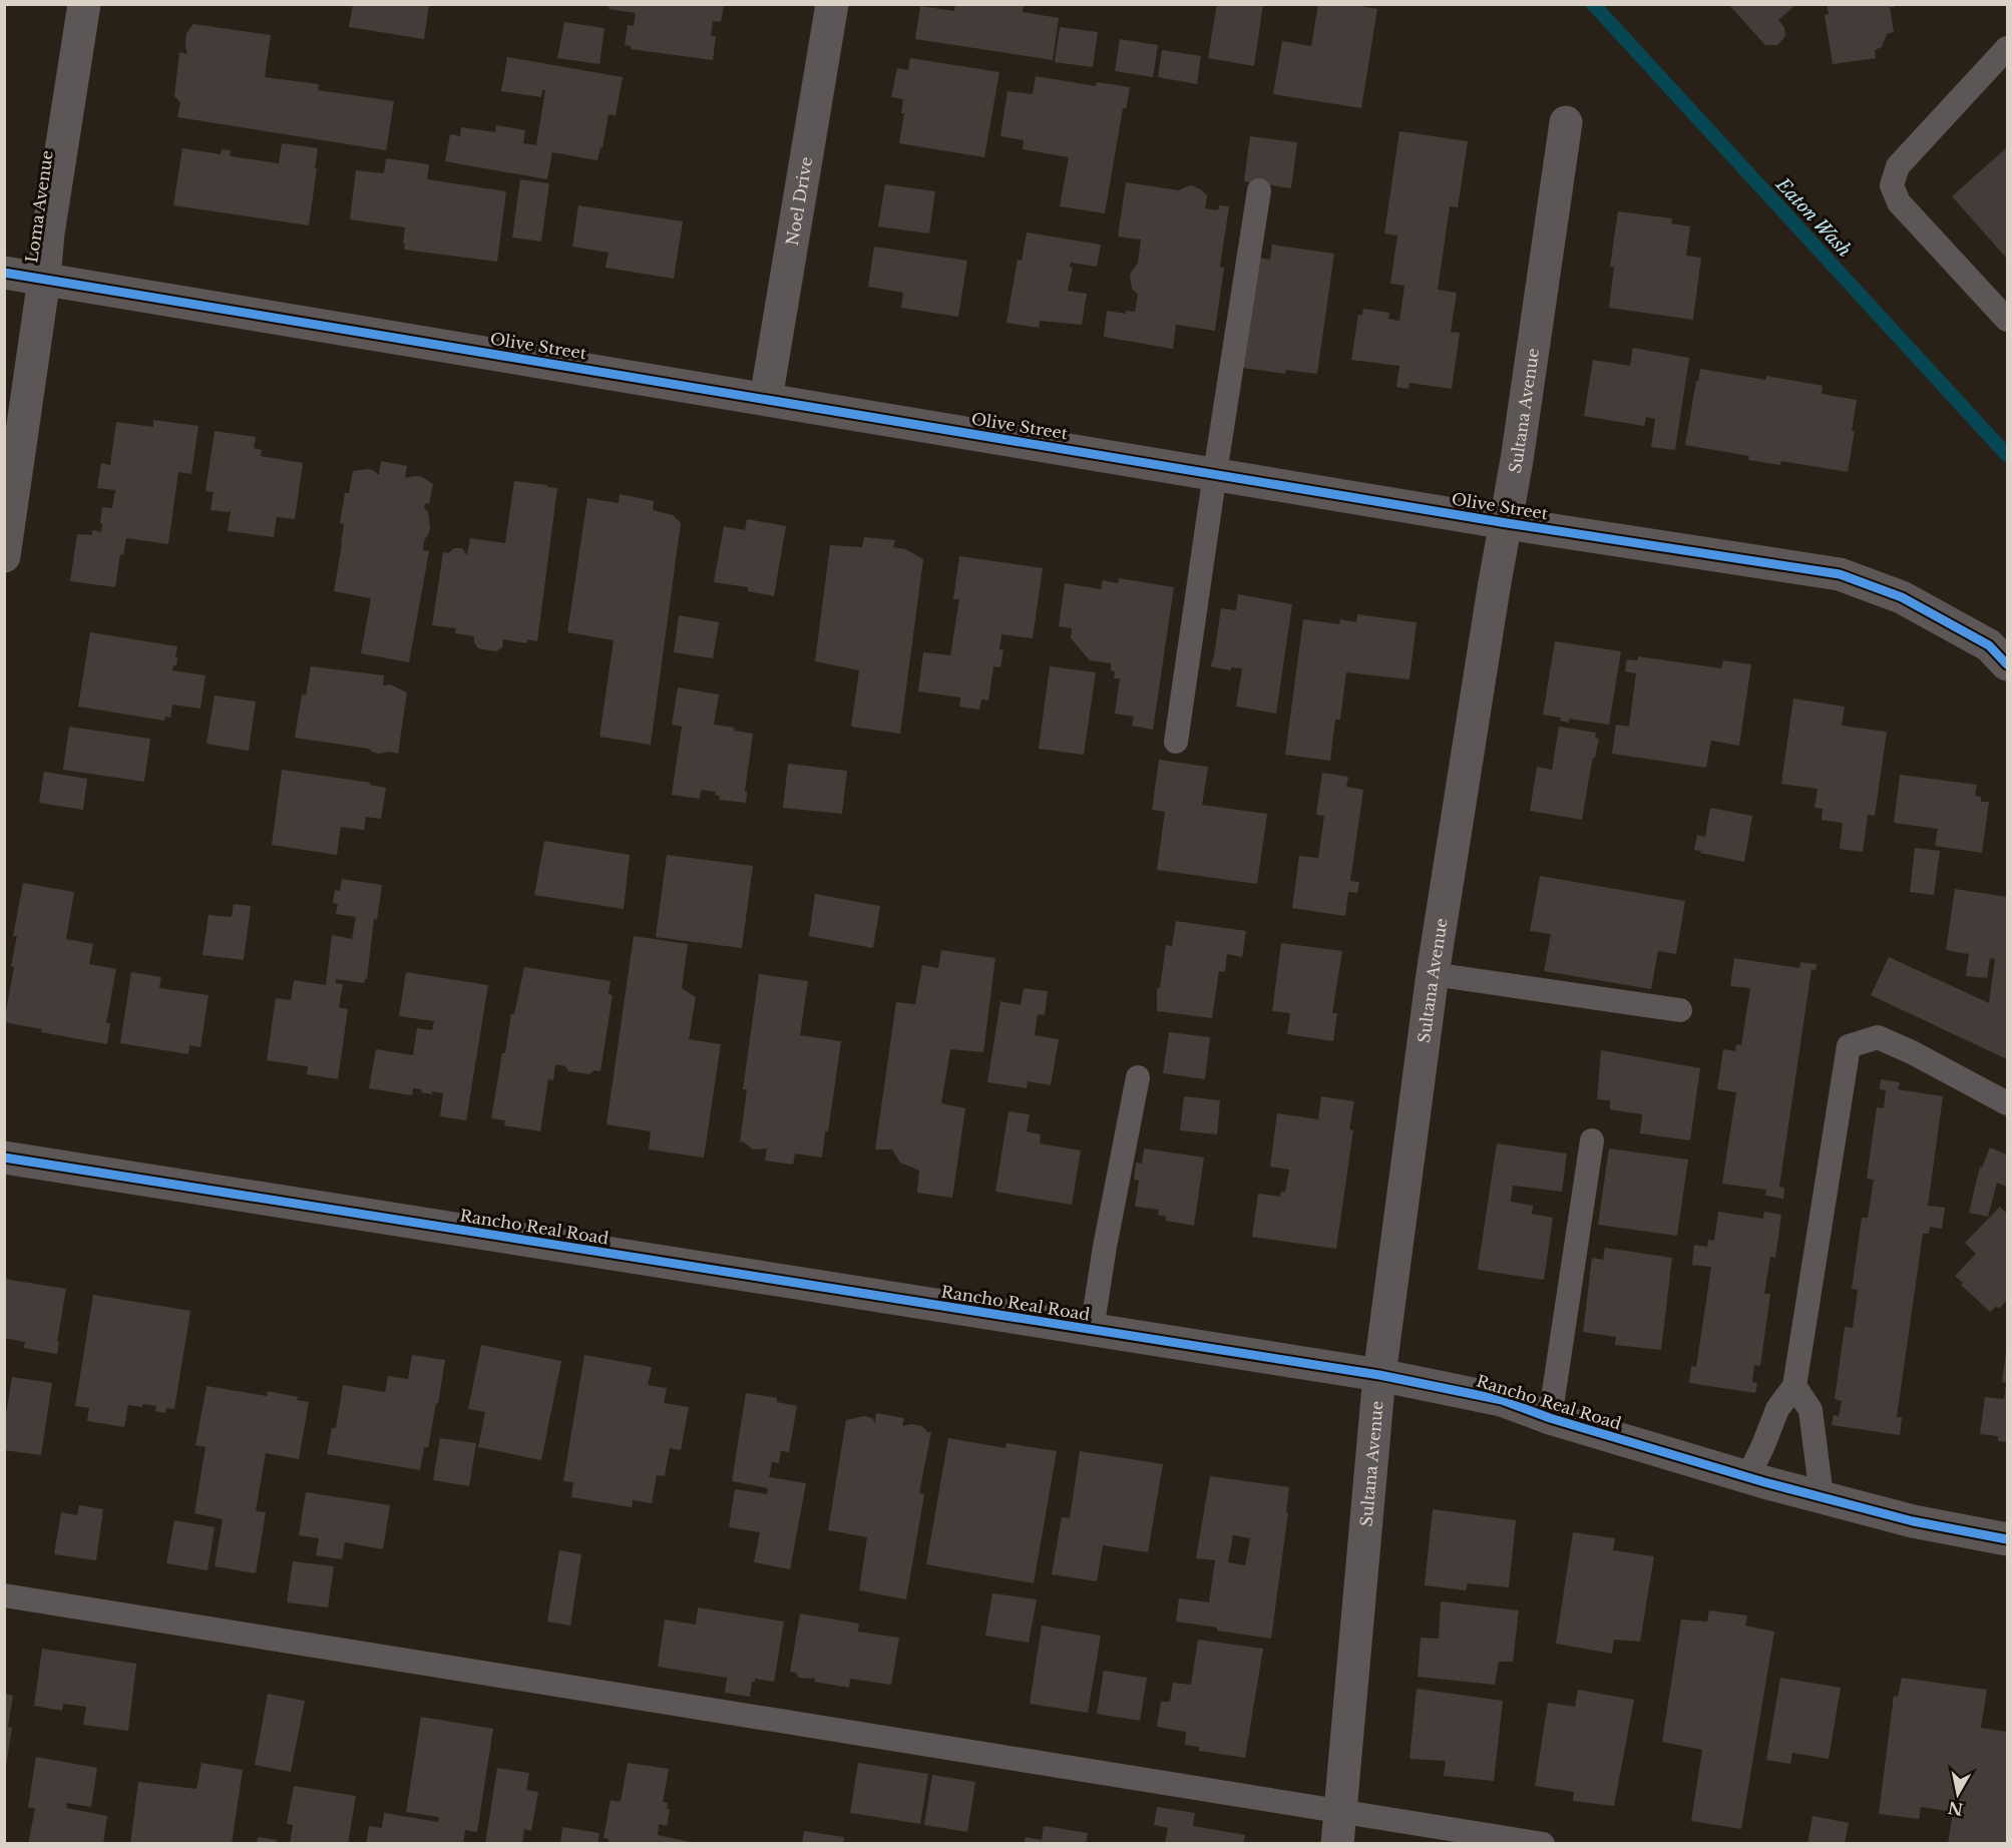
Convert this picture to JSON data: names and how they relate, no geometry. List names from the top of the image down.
{
  "streets": {
    "street": [
      "Noel Drive",
      "Loma Avenue",
      "Olive Street",
      "Sultana Avenue",
      "Rancho Real Road"
    ]
  },
  "crossings": [
    ["Noel Drive", "Olive Street"],
    ["Loma Avenue", "Olive Street"],
    ["Olive Street", "Sultana Avenue"],
    ["Sultana Avenue", "Rancho Real Road"]
  ],
  "water": ["Eaton Wash"],
  "north": "bottom"
}
